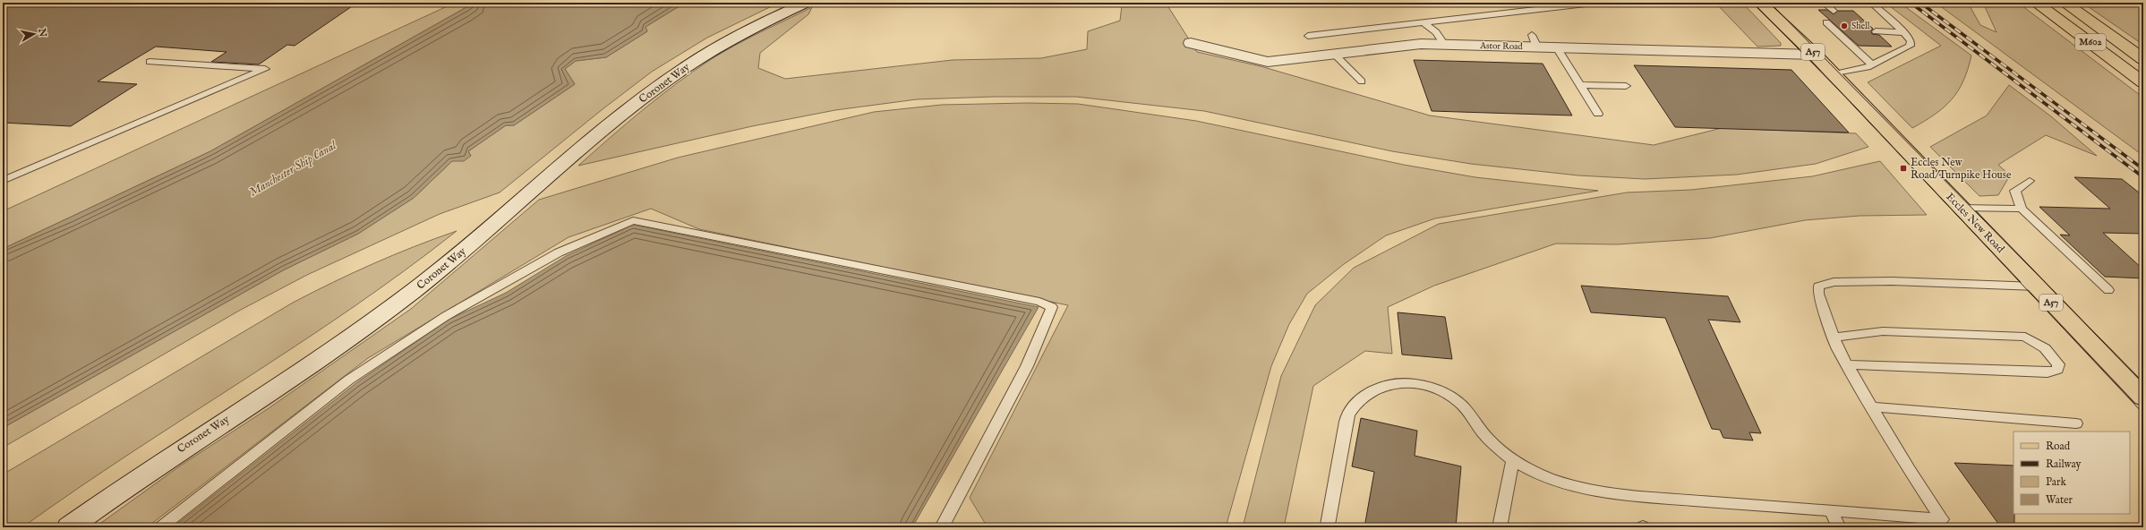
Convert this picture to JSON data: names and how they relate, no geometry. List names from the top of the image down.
{
  "streets": {
    "main road": ["M602", "A57", "Eccles New Road"],
    "street": ["Astor Road", "Coronet Way"]
  },
  "crossings": [
    ["Astor Road", "Eccles New Road"]
  ],
  "water": ["Manchester Ship Canal"],
  "places": {
    "other": ["Shell"],
    "transit": ["Eccles New Road/Turnpike House"]
  },
  "legend": [
    "Road",
    "Railway",
    "Park",
    "Water"
  ],
  "north": "right"
}
